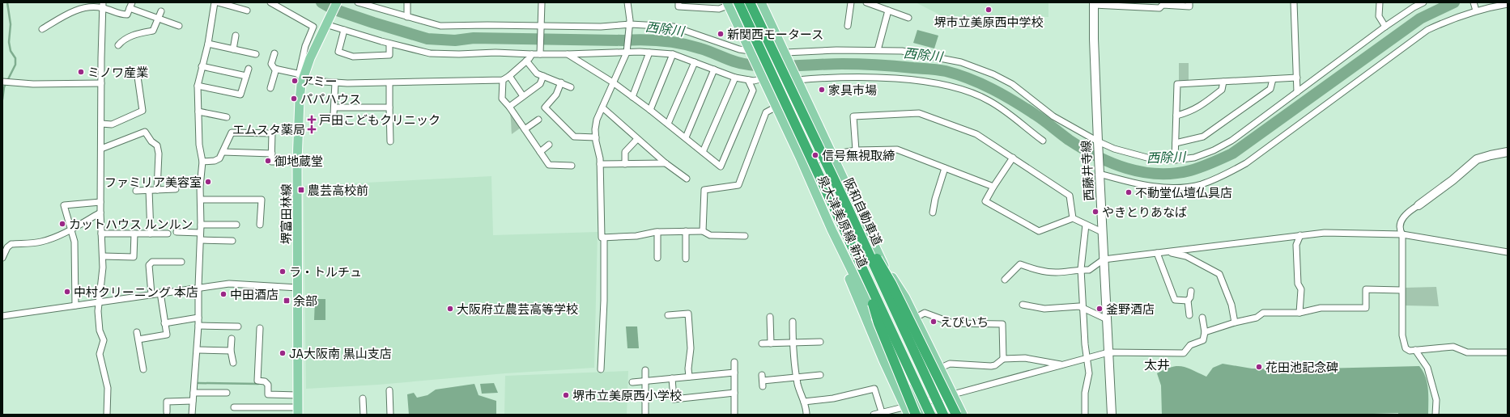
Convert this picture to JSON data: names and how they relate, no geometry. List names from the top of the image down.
{
  "streets": {
    "highway": ["阪和自動車道"],
    "main road": ["西藤井寺線", "堺富田林線", "泉大津美原線 新道"]
  },
  "districts": ["太井"],
  "water": ["西除川"],
  "places": {
    "other": [
      "堺市立美原西中学校",
      "新関西モータース",
      "ミノワ産業",
      "アミー",
      "家具市場",
      "パパハウス",
      "信号無視取締",
      "御地蔵堂",
      "ファミリア美容室",
      "不動堂仏壇仏具店",
      "やきとりあなば",
      "カットハウス ルンルン",
      "ラ・トルチュ",
      "中村クリーニング 本店",
      "中田酒店",
      "大阪府立農芸高等学校",
      "釜野酒店",
      "えびいち",
      "JA大阪南 黒山支店",
      "花田池記念碑",
      "堺市立美原西小学校"
    ],
    "health": ["戸田こどもクリニック", "エムスタ薬局"],
    "transit": ["農芸高校前", "余部"]
  }
}
